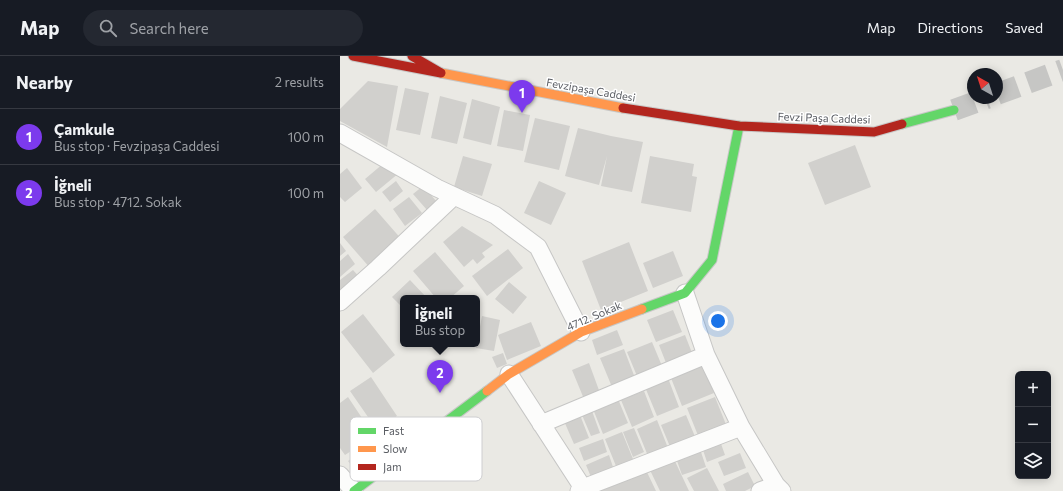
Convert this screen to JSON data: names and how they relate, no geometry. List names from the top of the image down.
{
  "streets": {
    "street": ["Fevzipaşa Caddesi", "Fevzi Paşa Caddesi", "4712. Sokak"]
  },
  "crossings": [
    ["Fevzipaşa Caddesi", "Fevzi Paşa Caddesi"]
  ],
  "legend": ["Fast", "Slow", "Jam"],
  "north": "top left",
  "page": {
    "header": "Map",
    "search": "Search here",
    "nav": ["Map", "Directions", "Saved"],
    "heading": ["Nearby", "2 results"],
    "pins": ["1", "2"],
    "list": [
      {
        "mark": "1",
        "name": "Çamkule",
        "note": "Bus stop · Fevzipaşa Caddesi",
        "value": "100 m"
      },
      {
        "mark": "2",
        "name": "İğneli",
        "note": "Bus stop · 4712. Sokak",
        "value": "100 m"
      }
    ],
    "popup": ["İğneli", "Bus stop"],
    "map_buttons": ["+", "−"]
  }
}
